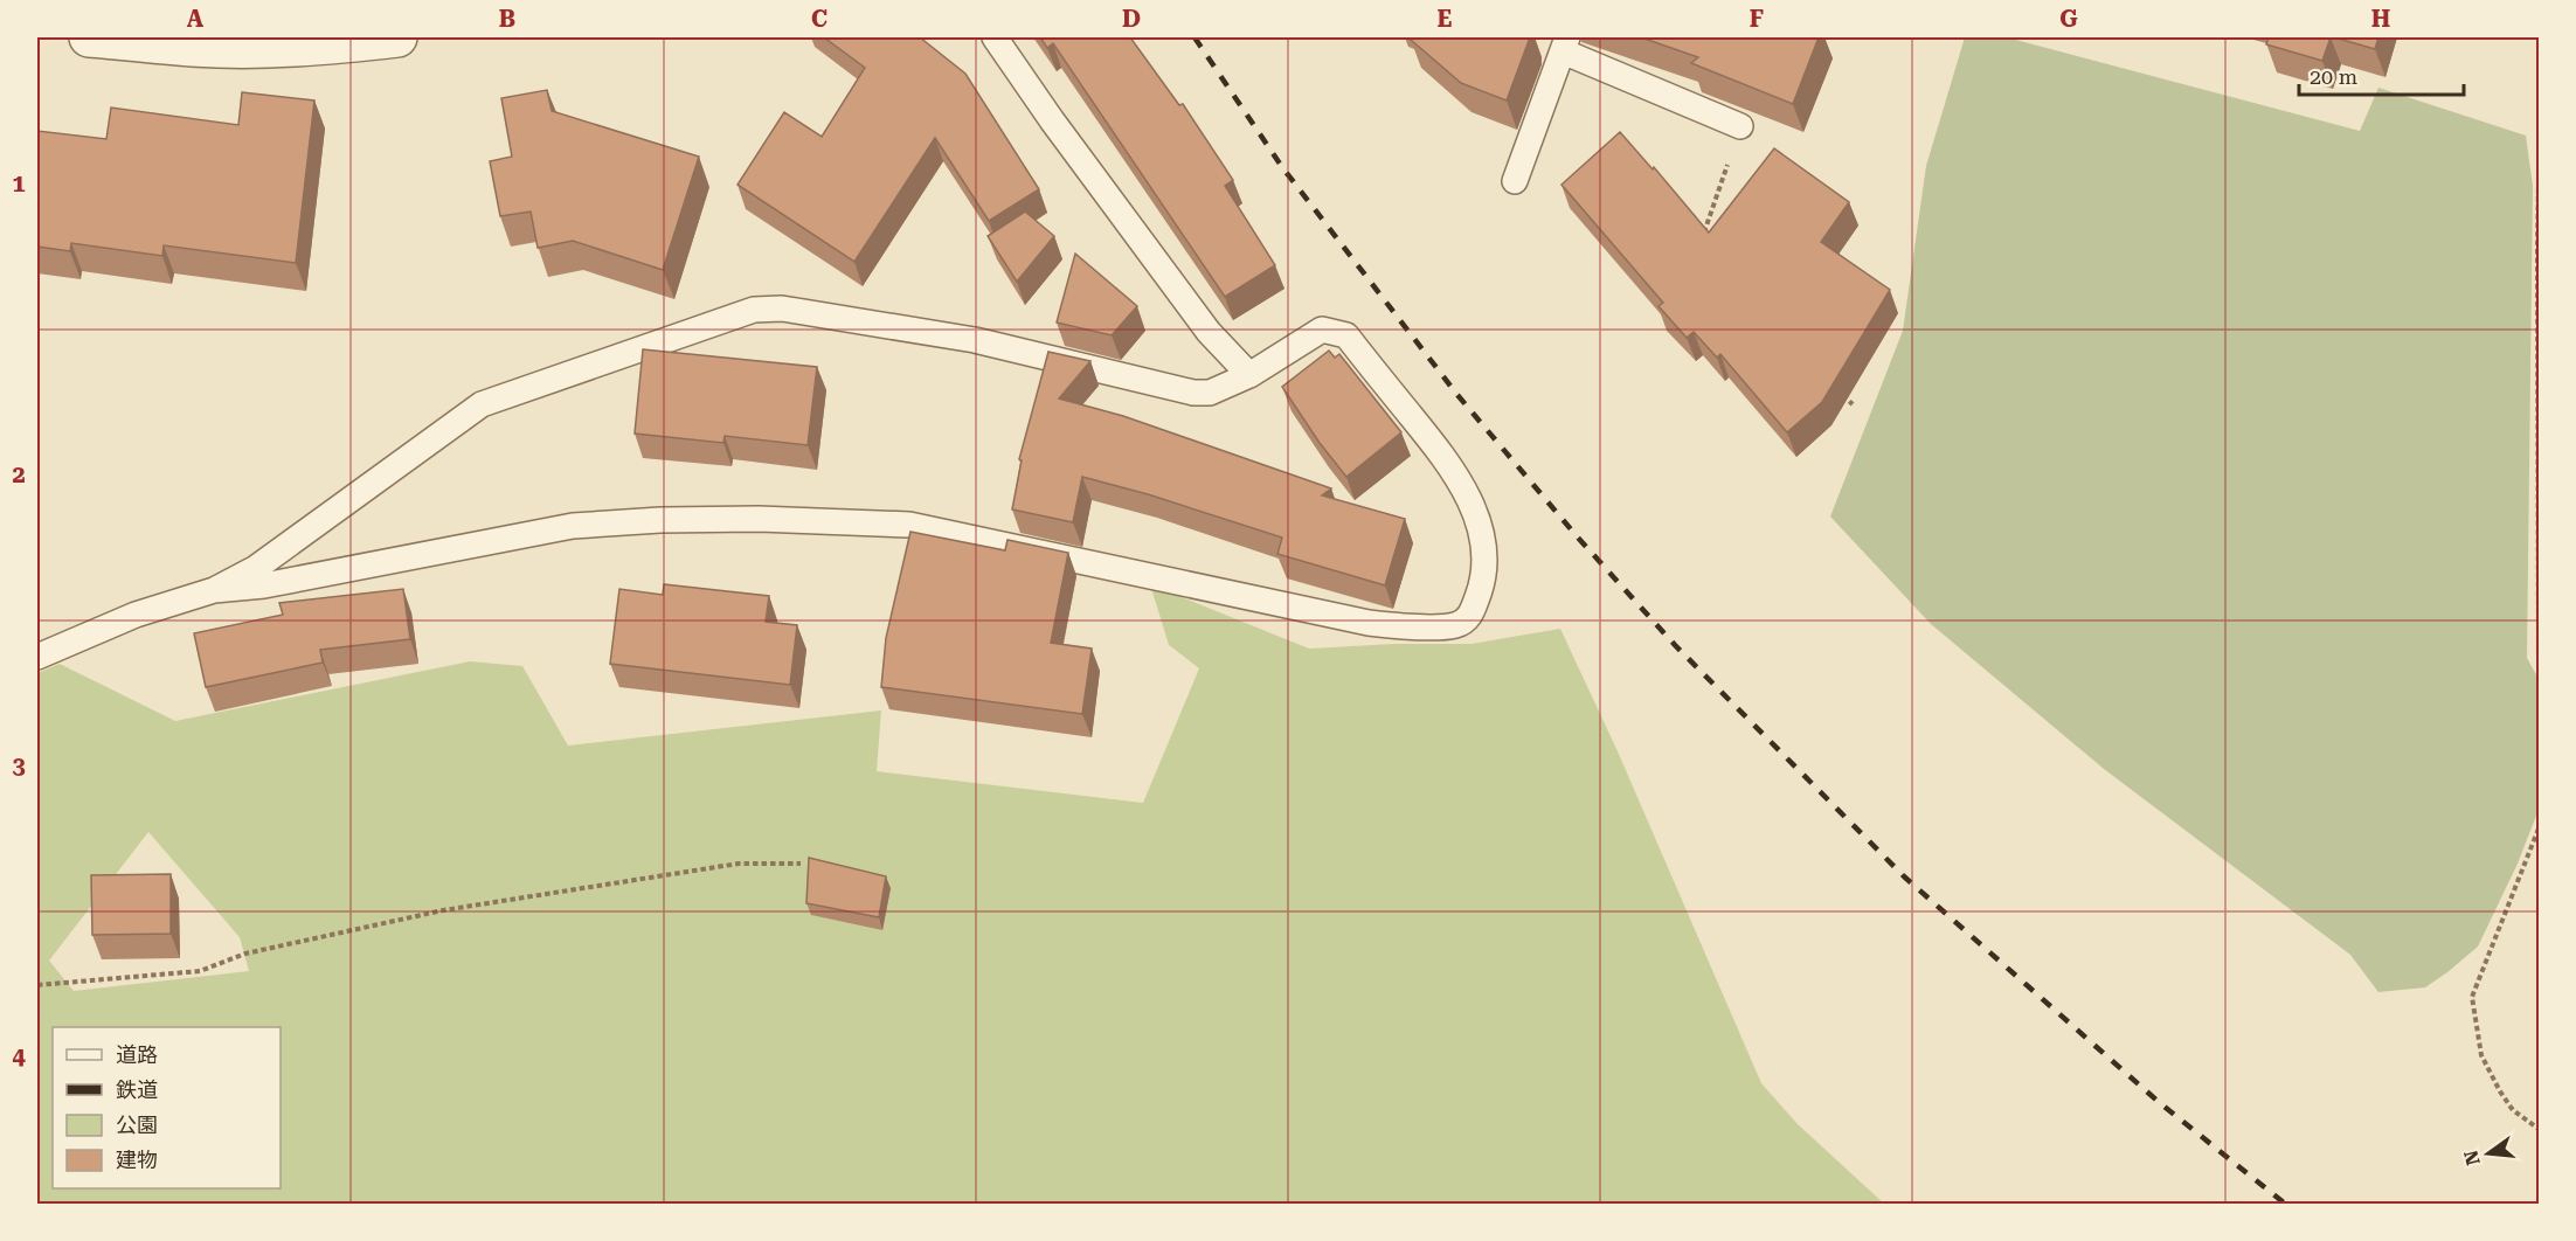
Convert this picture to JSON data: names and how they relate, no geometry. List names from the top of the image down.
{
  "legend": [
    "道路",
    "鉄道",
    "公園",
    "建物"
  ],
  "scale_bar": "20 m",
  "north": "left",
  "grid": {
    "columns": [
      "A",
      "B",
      "C",
      "D",
      "E",
      "F",
      "G",
      "H"
    ],
    "rows": [
      "1",
      "2",
      "3",
      "4"
    ]
  }
}
